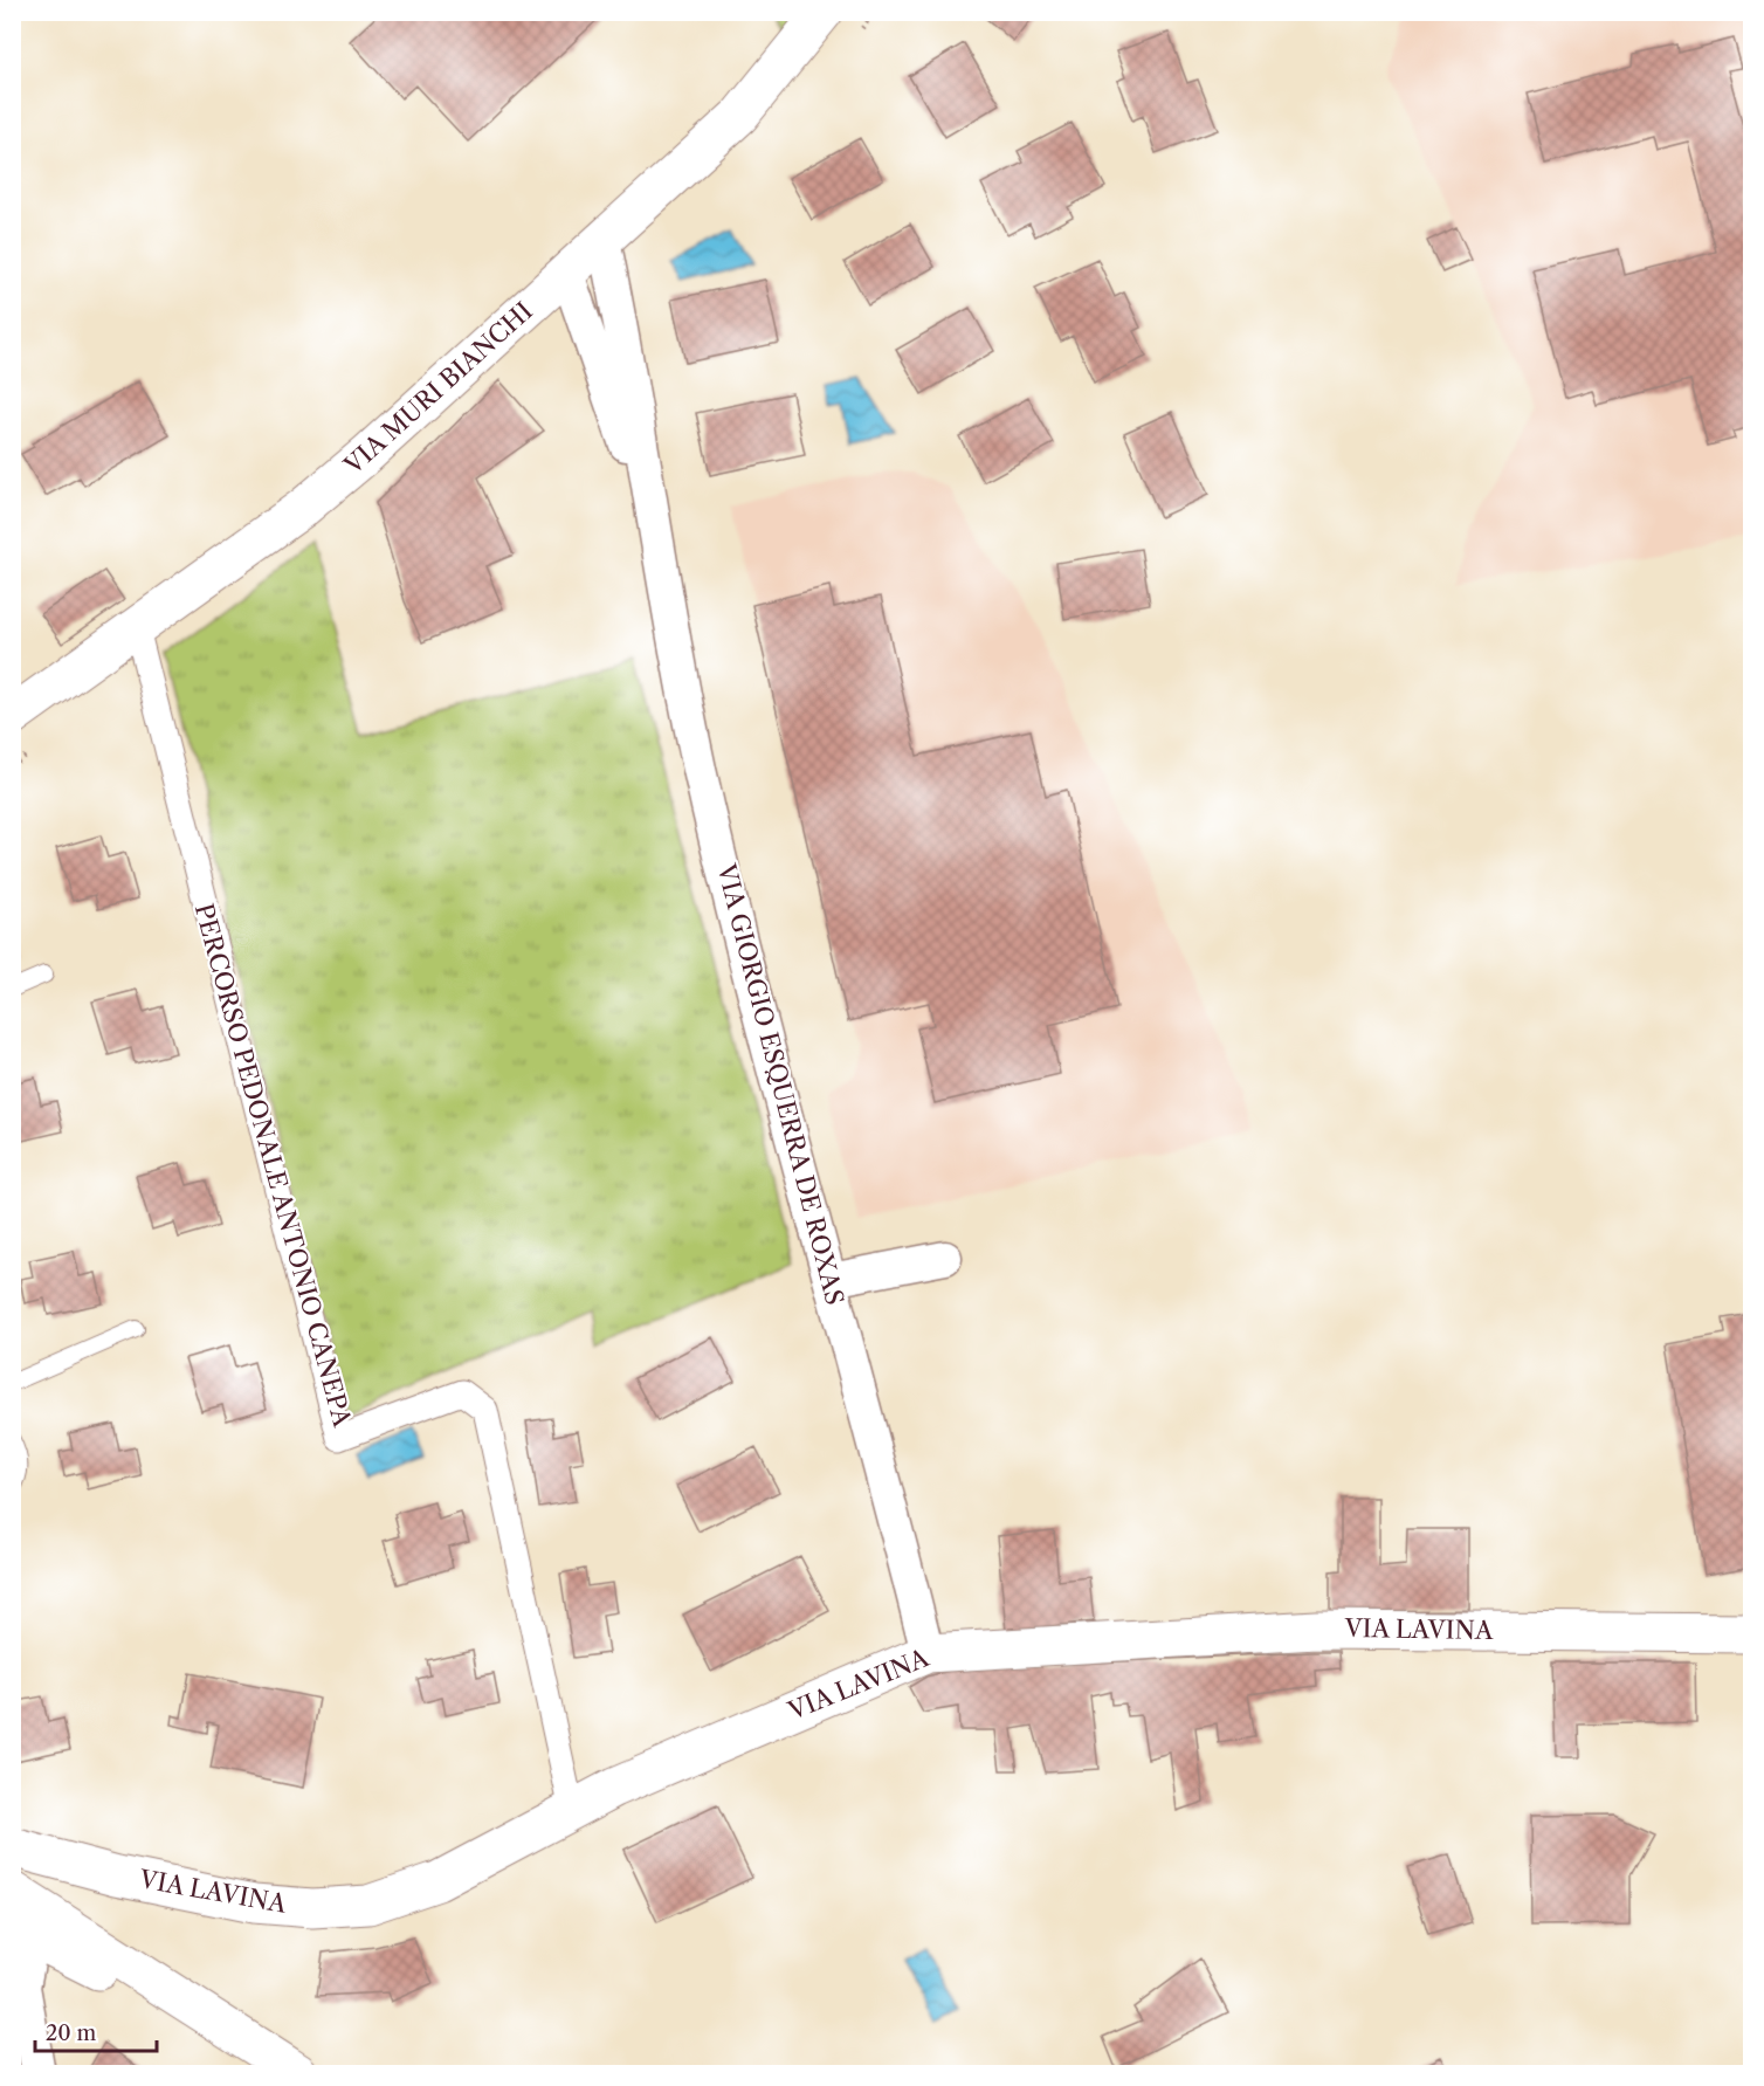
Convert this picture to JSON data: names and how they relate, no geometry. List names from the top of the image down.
{
  "streets": {
    "street": [
      "VIA MURI BIANCHI",
      "VIA GIORGIO ESQUERRA DE ROXAS",
      "PERCORSO PEDONALE ANTONIO CANEPA",
      "VIA LAVINA"
    ]
  },
  "crossings": [
    ["VIA MURI BIANCHI", "PERCORSO PEDONALE ANTONIO CANEPA"],
    ["VIA GIORGIO ESQUERRA DE ROXAS", "VIA LAVINA"],
    ["PERCORSO PEDONALE ANTONIO CANEPA", "VIA LAVINA"]
  ],
  "scale_bar": "20 m"
}
